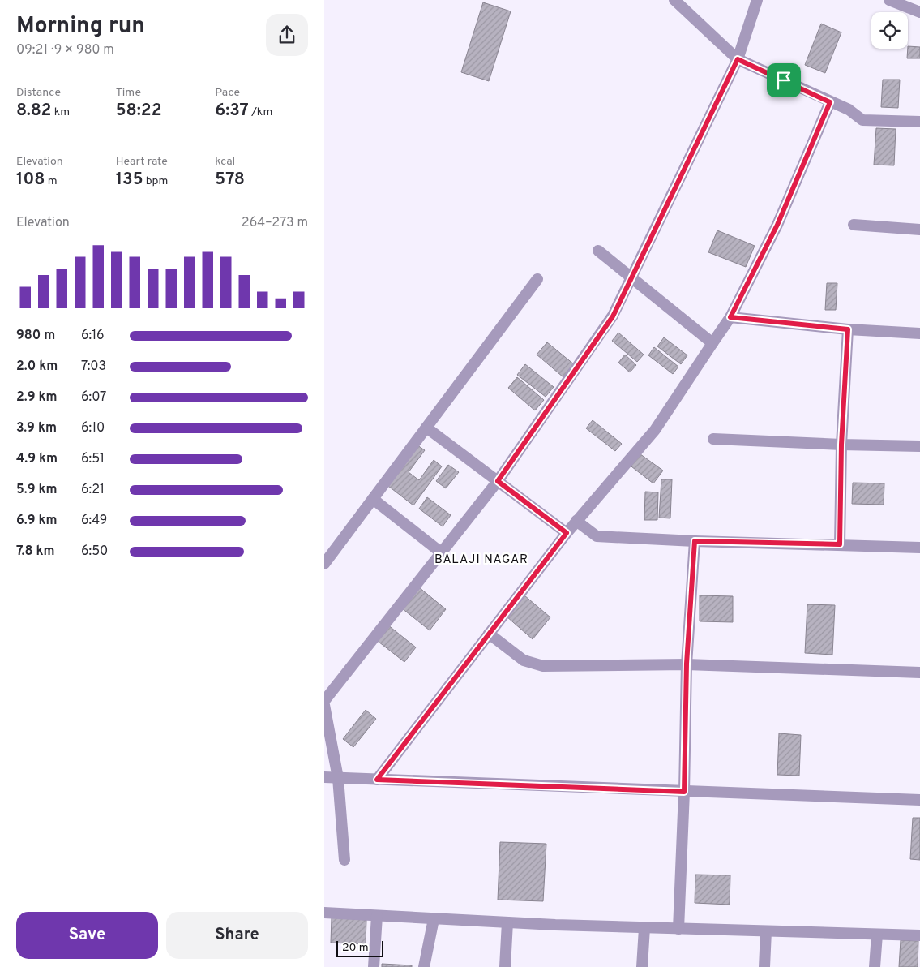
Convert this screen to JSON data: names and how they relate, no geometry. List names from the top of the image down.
{
  "districts": ["BALAJI NAGAR"],
  "scale_bar": "20 m",
  "page": {
    "heading": ["Morning run", "09:21 · 9 × 980 m"],
    "stats": [
      ["Distance", "8.82 km"],
      ["Time", "58:22"],
      ["Pace", "6:37 /km"],
      ["Elevation", "108 m"],
      ["Heart rate", "135 bpm"],
      ["kcal", "578"]
    ],
    "chart": ["Elevation", "264–273 m"],
    "list": [
      {
        "name": "980 m",
        "note": "6:16"
      },
      {
        "name": "2.0 km",
        "note": "7:03"
      },
      {
        "name": "2.9 km",
        "note": "6:07"
      },
      {
        "name": "3.9 km",
        "note": "6:10"
      },
      {
        "name": "4.9 km",
        "note": "6:51"
      },
      {
        "name": "5.9 km",
        "note": "6:21"
      },
      {
        "name": "6.9 km",
        "note": "6:49"
      },
      {
        "name": "7.8 km",
        "note": "6:50"
      }
    ],
    "buttons": ["Save", "Share"],
    "scale": "20 m"
  }
}
